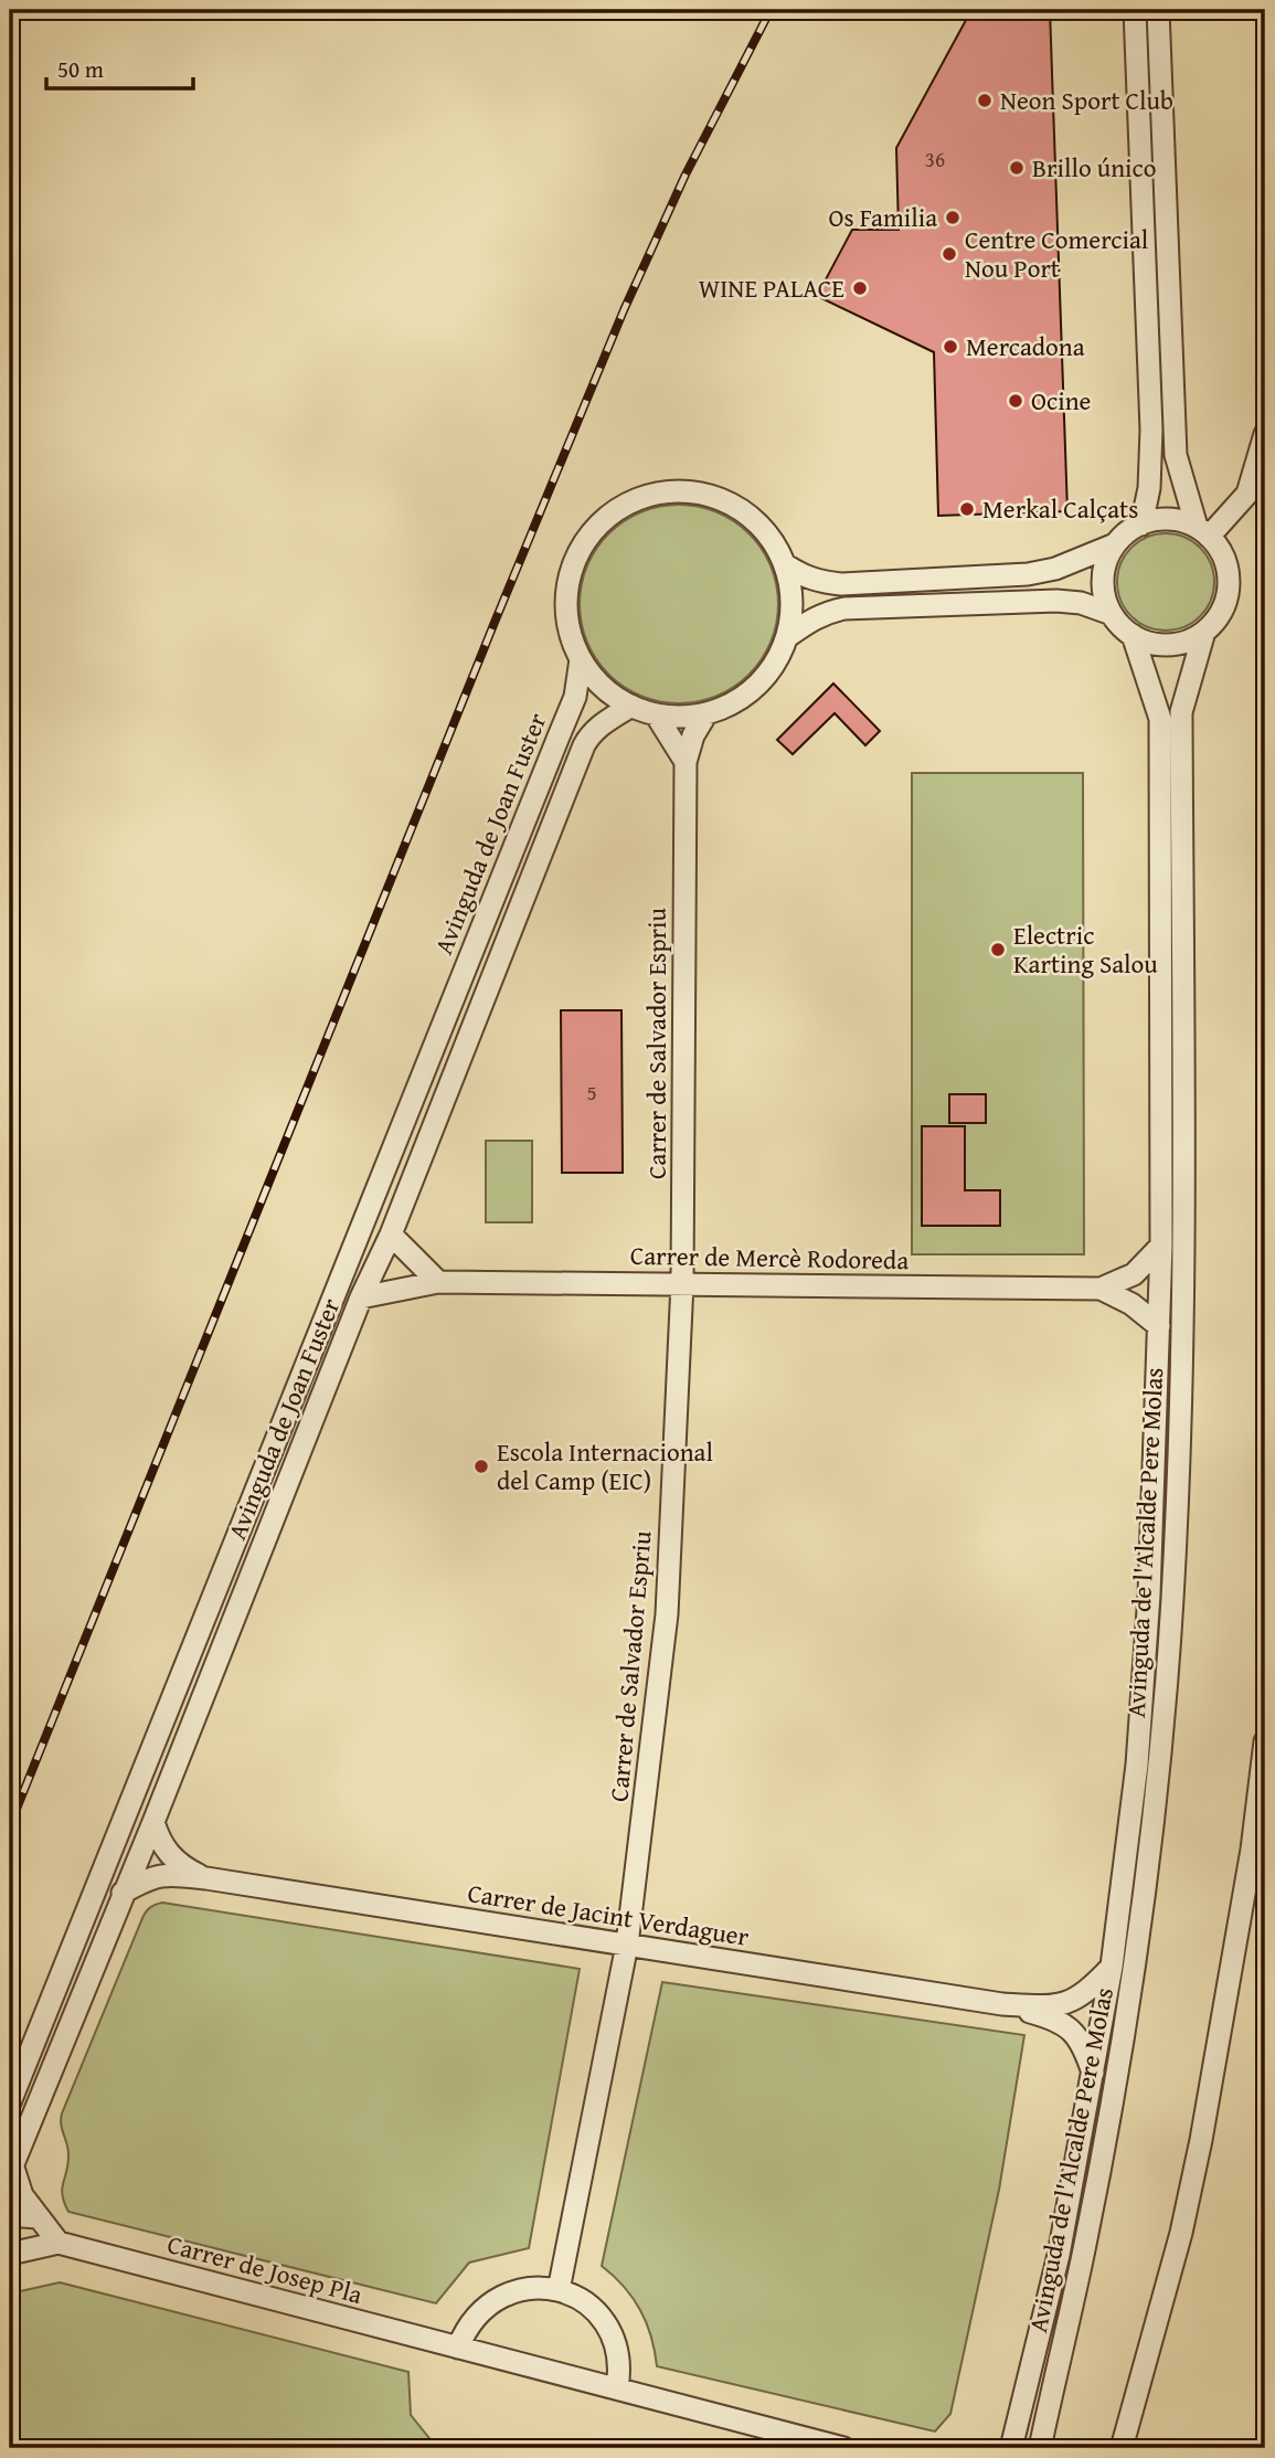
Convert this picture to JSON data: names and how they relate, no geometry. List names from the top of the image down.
{
  "streets": {
    "street": [
      "Avinguda de Joan Fuster",
      "Carrer de Salvador Espriu",
      "Carrer de Mercè Rodoreda",
      "Avinguda de l'Alcalde Pere Molas",
      "Carrer de Jacint Verdaguer",
      "Carrer de Josep Pla"
    ]
  },
  "crossings": [
    ["Avinguda de Joan Fuster", "Carrer de Salvador Espriu"],
    ["Avinguda de Joan Fuster", "Carrer de Mercè Rodoreda"],
    ["Avinguda de Joan Fuster", "Carrer de Jacint Verdaguer"],
    ["Carrer de Salvador Espriu", "Carrer de Mercè Rodoreda"],
    ["Carrer de Salvador Espriu", "Carrer de Jacint Verdaguer"],
    ["Carrer de Mercè Rodoreda", "Avinguda de l'Alcalde Pere Molas"],
    ["Avinguda de l'Alcalde Pere Molas", "Carrer de Jacint Verdaguer"]
  ],
  "places": [
    "Neon Sport Club",
    "Brillo único",
    "Os Familia",
    "Centre Comercial Nou Port",
    "WINE PALACE",
    "Mercadona",
    "Ocine",
    "Merkal Calçats",
    "Electric Karting Salou",
    "Escola Internacional del Camp (EIC)"
  ],
  "house_numbers": ["36", "5"],
  "scale_bar": "50 m"
}
